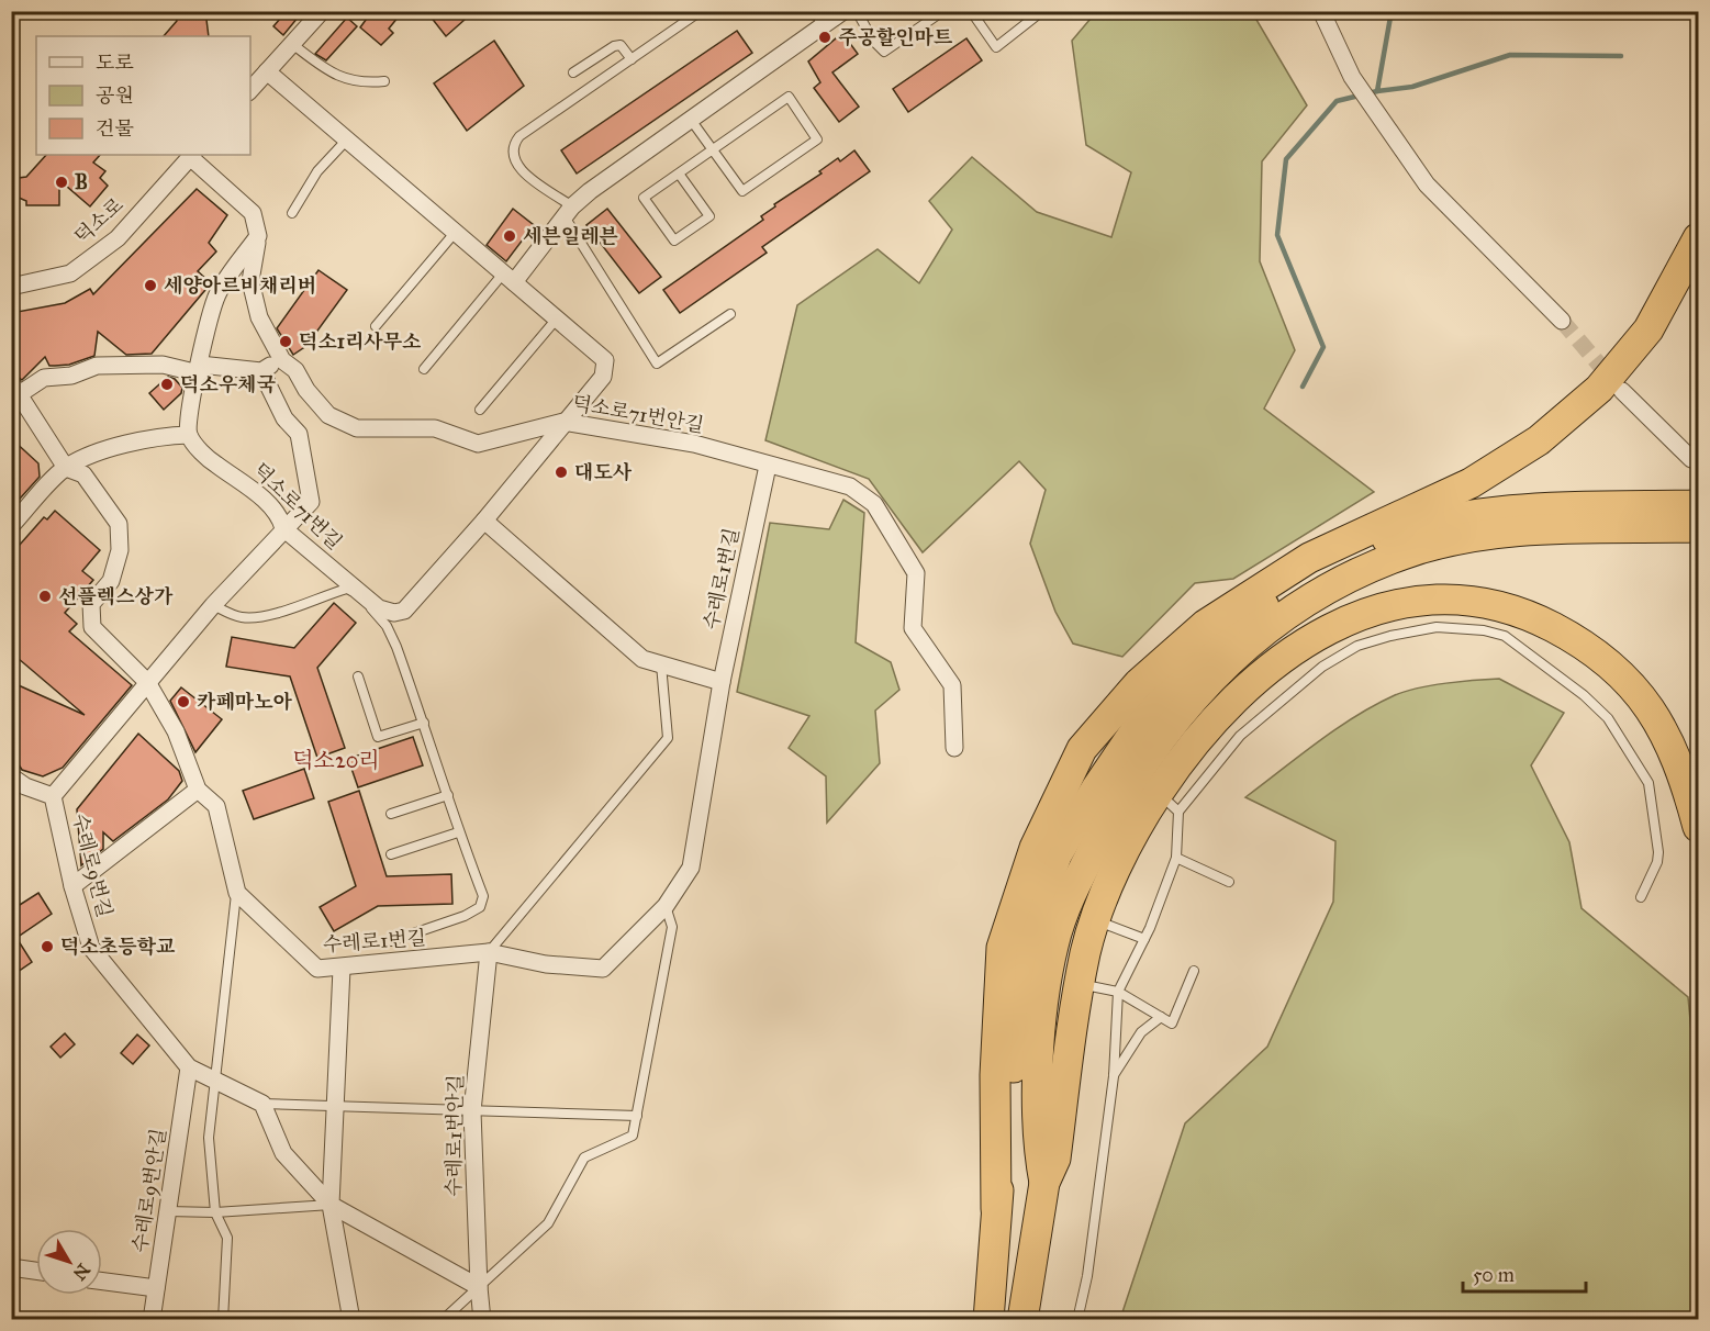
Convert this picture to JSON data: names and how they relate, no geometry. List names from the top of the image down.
{
  "streets": {
    "street": [
      "덕소로",
      "덕소로71번안길",
      "덕소로71번길",
      "수레로1번길",
      "수레로9번길",
      "수레로1번안길",
      "수레로9번안길"
    ]
  },
  "crossings": [
    ["덕소로71번안길", "덕소로71번길"],
    ["덕소로71번안길", "수레로1번길"],
    ["수레로1번길", "수레로1번안길"],
    ["수레로9번길", "수레로9번안길"]
  ],
  "districts": ["덕소20리"],
  "places": [
    "주공할인마트",
    "B",
    "세븐일레븐",
    "세양아르비채리버",
    "덕소1리사무소",
    "덕소우체국",
    "대도사",
    "선플렉스상가",
    "카페마노아",
    "덕소초등학교"
  ],
  "legend": ["도로", "공원", "건물"],
  "scale_bar": "50 m",
  "north": "bottom right"
}
